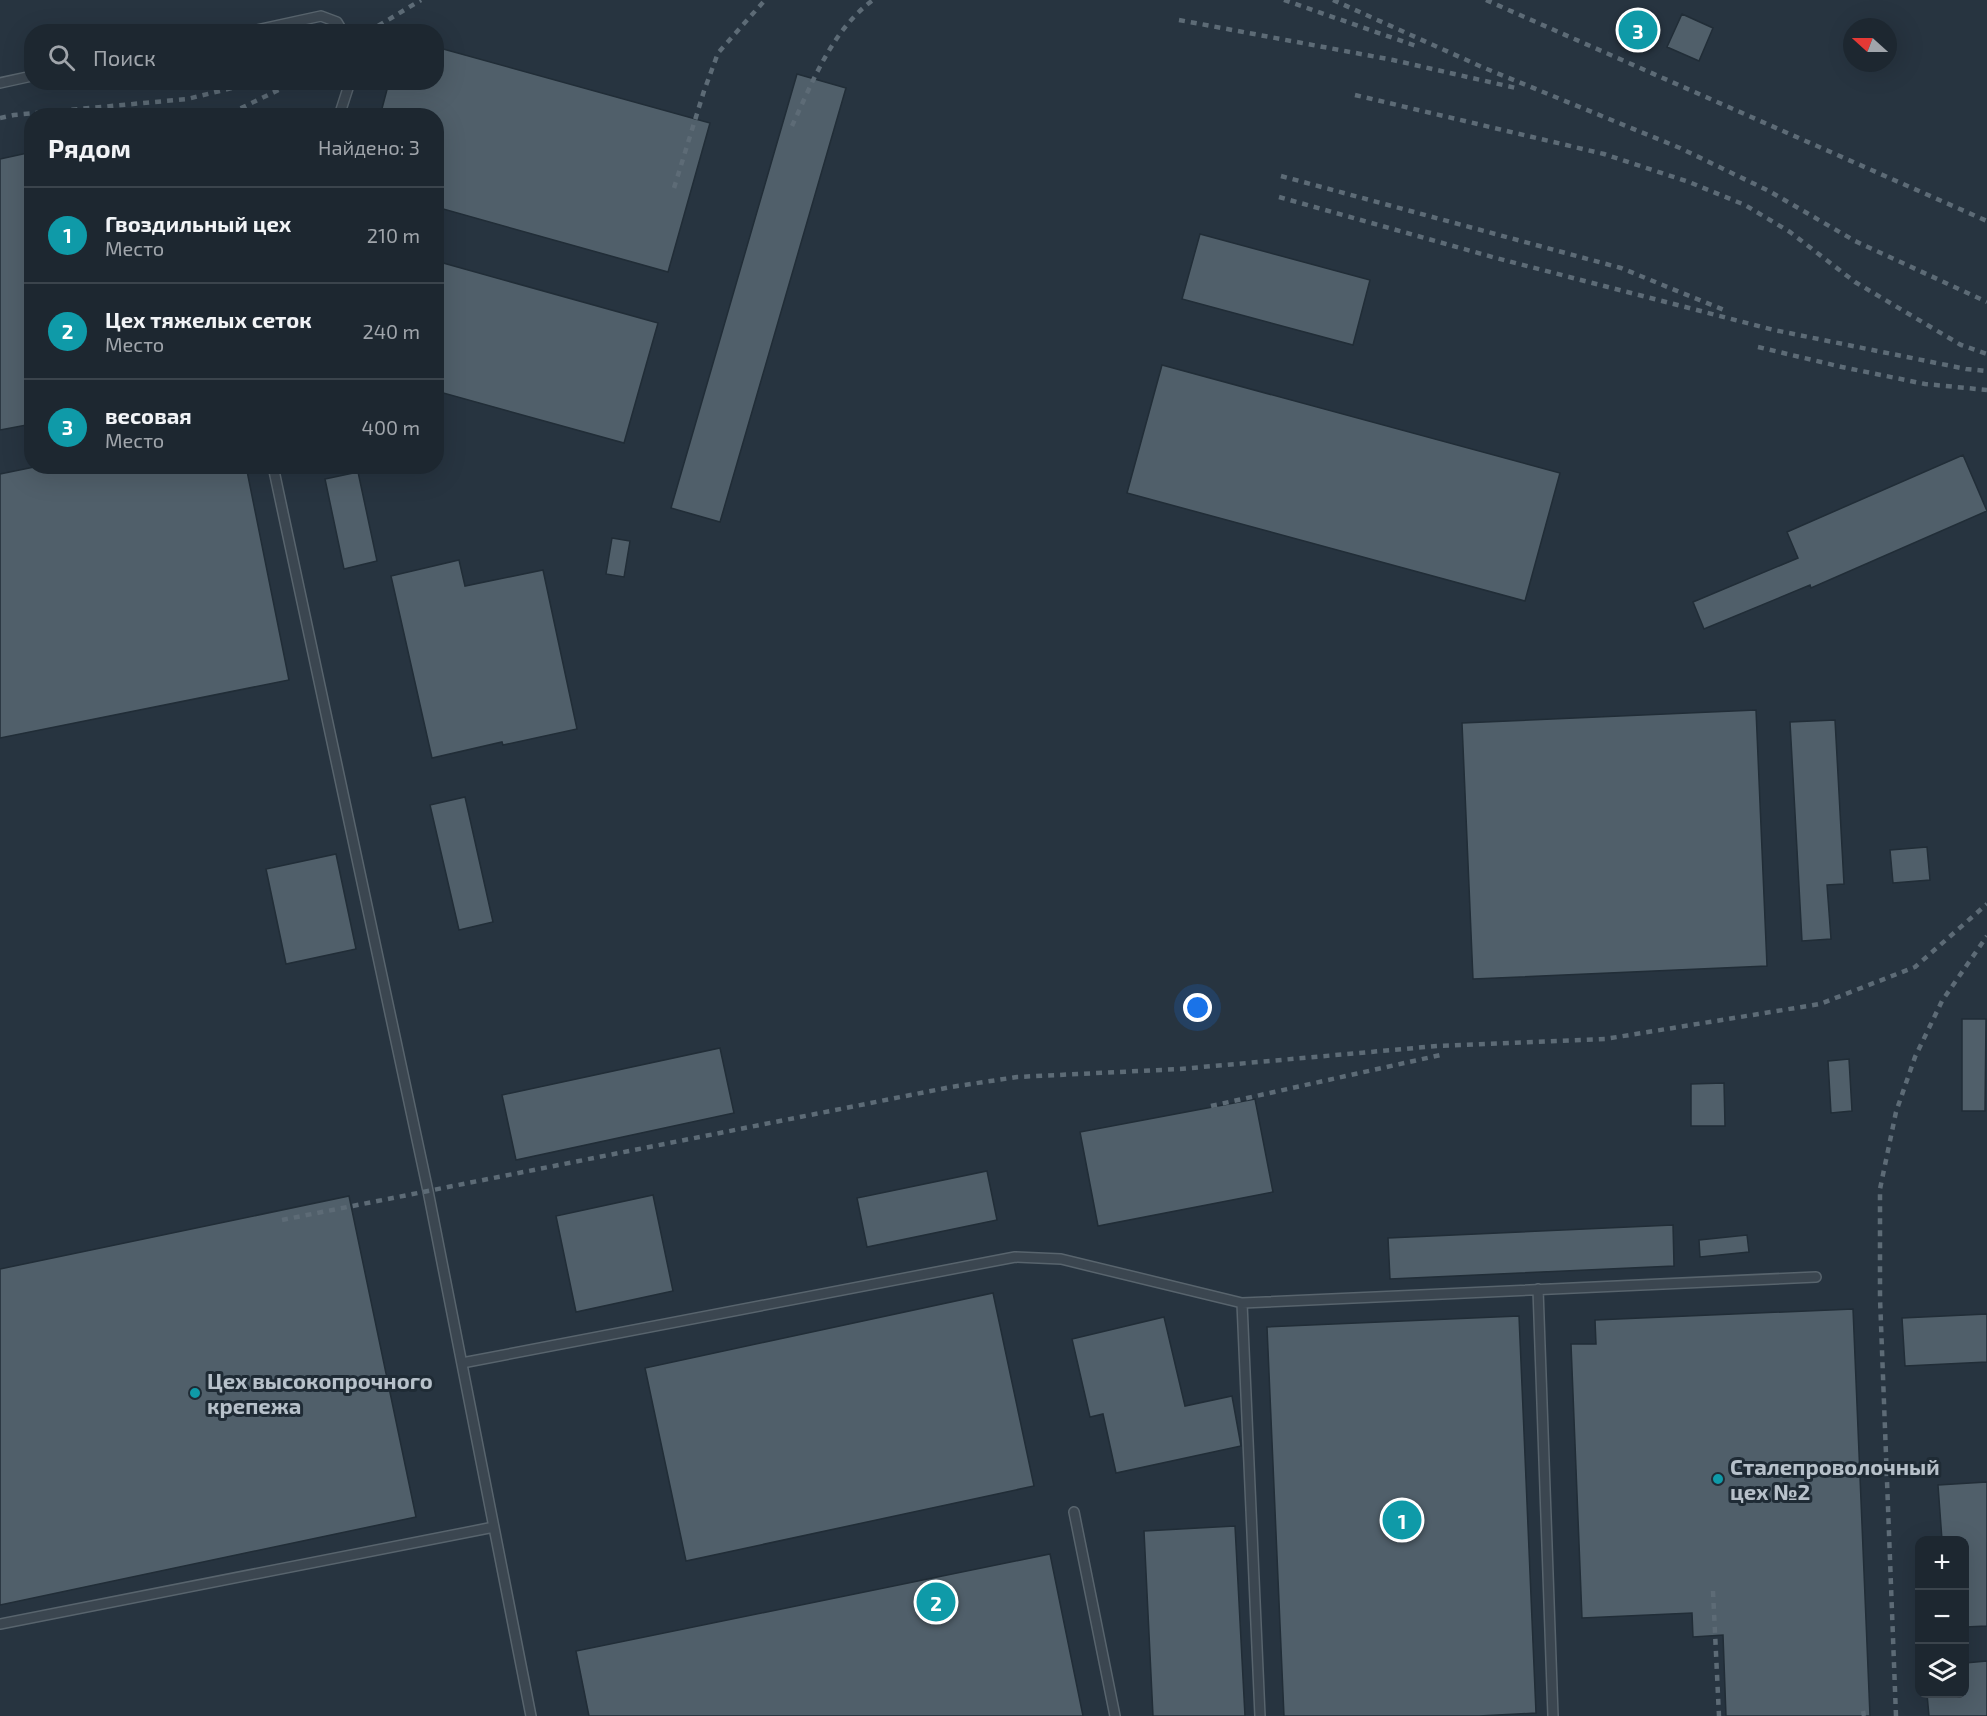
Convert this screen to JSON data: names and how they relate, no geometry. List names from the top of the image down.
{
  "places": ["Цех высокопрочного крепежа", "Сталепроволочный цех №2"],
  "north": "left",
  "page": {
    "pins": ["3", "1", "2"],
    "search": "Поиск",
    "heading": ["Рядом", "Найдено: 3"],
    "list": [
      {
        "mark": "1",
        "name": "Гвоздильный цех",
        "note": "Место",
        "value": "210 m"
      },
      {
        "mark": "2",
        "name": "Цех тяжелых сеток",
        "note": "Место",
        "value": "240 m"
      },
      {
        "mark": "3",
        "name": "весовая",
        "note": "Место",
        "value": "400 m"
      }
    ],
    "map_buttons": ["+", "−"]
  }
}
